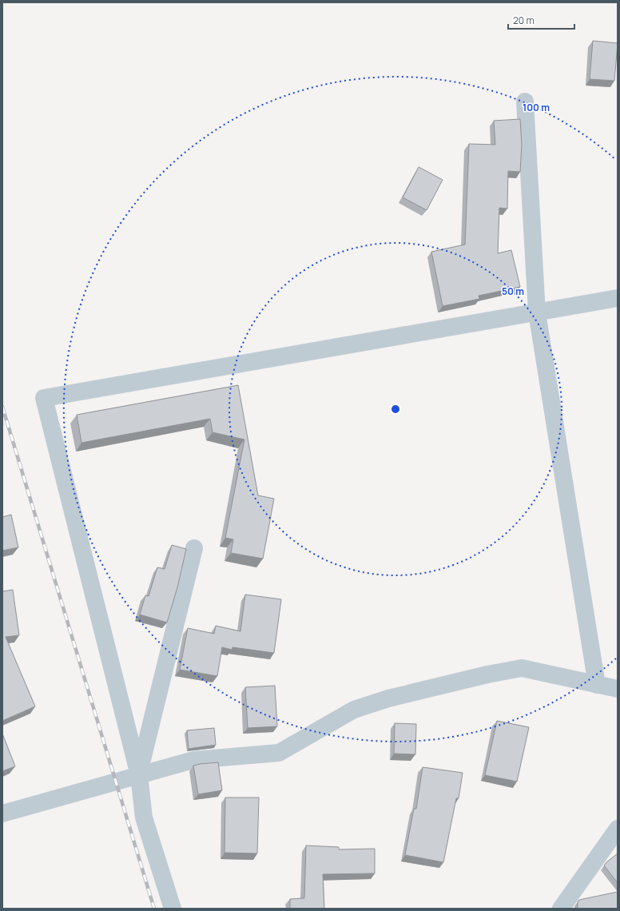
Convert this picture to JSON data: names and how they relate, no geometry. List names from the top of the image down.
{
  "scale_bar": "20 m",
  "rings": ["100 m", "50 m"]
}
